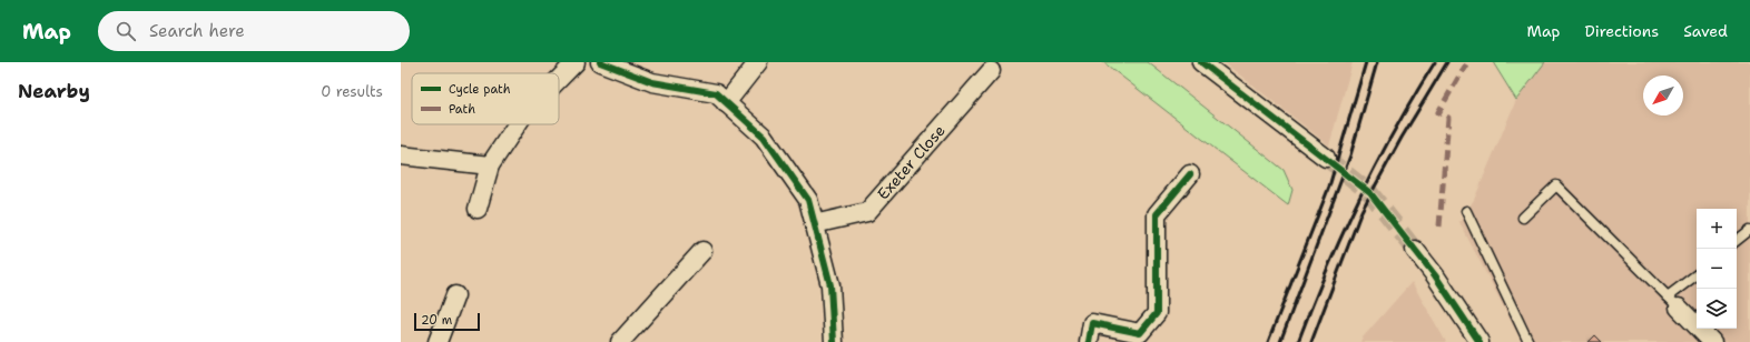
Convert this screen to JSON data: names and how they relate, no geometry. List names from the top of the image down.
{
  "streets": {
    "street": ["Exeter Close"]
  },
  "legend": ["Cycle path", "Path"],
  "scale_bar": "20 m",
  "north": "bottom left",
  "page": {
    "header": "Map",
    "search": "Search here",
    "nav": ["Map", "Directions", "Saved"],
    "heading": ["Nearby", "0 results"],
    "map_buttons": ["+", "−"],
    "scale": "20 m"
  }
}
